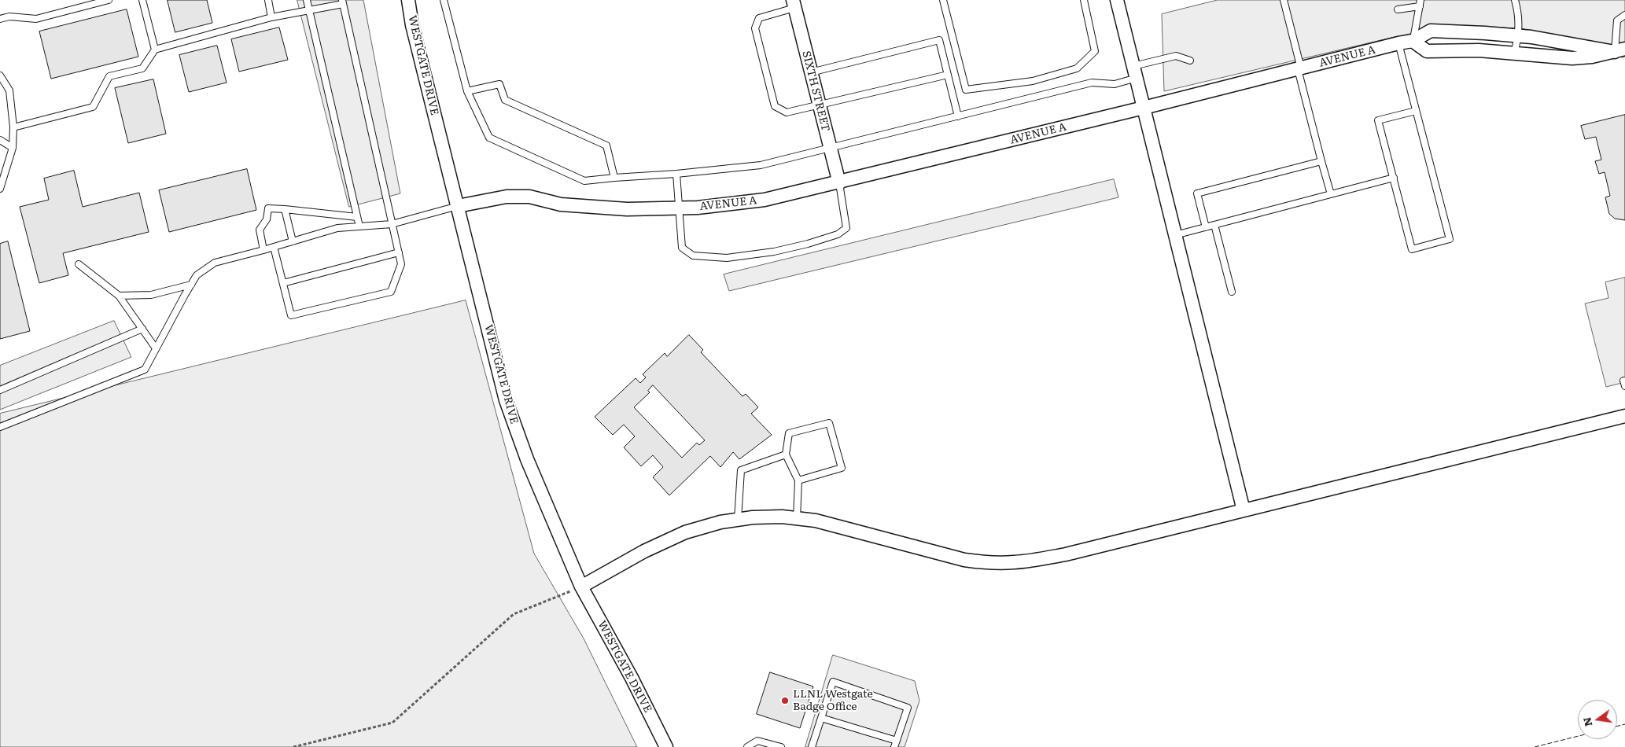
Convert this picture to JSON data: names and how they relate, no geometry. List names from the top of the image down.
{
  "streets": {
    "street": ["AVENUE A", "WESTGATE DRIVE", "SIXTH STREET"]
  },
  "crossings": [
    ["AVENUE A", "WESTGATE DRIVE"],
    ["AVENUE A", "SIXTH STREET"]
  ],
  "places": ["LLNL Westgate Badge Office"],
  "north": "left"
}
